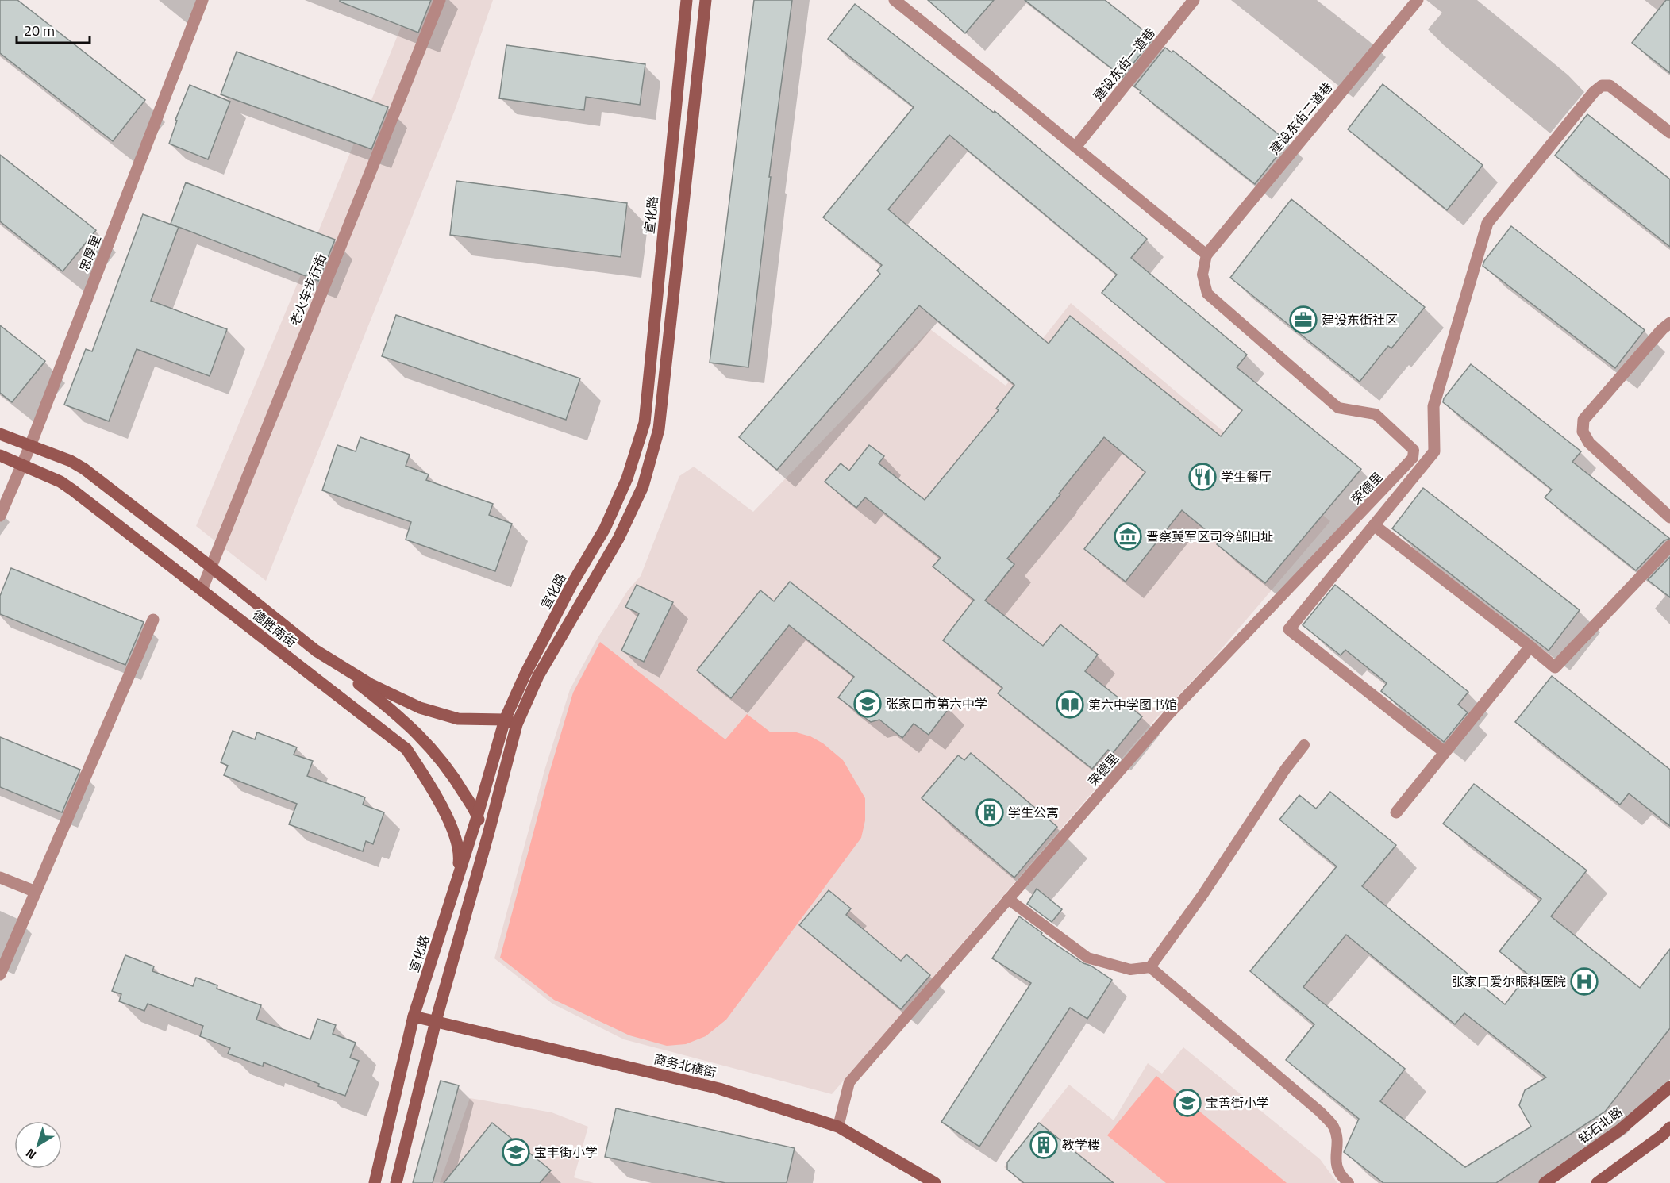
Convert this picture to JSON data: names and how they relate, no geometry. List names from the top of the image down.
{
  "streets": {
    "main road": [
      "宣化路",
      "德胜南街",
      "商务北横街",
      "钻石北路"
    ],
    "street": [
      "建设东街一道巷",
      "建设东街二道巷",
      "忠厚里",
      "老火车步行街"
    ],
    "lane": ["荣德里"]
  },
  "crossings": [
    ["建设东街二道巷", "荣德里"],
    ["宣化路", "德胜南街"],
    ["宣化路", "商务北横街"],
    ["忠厚里", "德胜南街"],
    ["老火车步行街", "德胜南街"],
    ["荣德里", "商务北横街"]
  ],
  "places": {
    "office": ["建设东街社区"],
    "restaurant": ["学生餐厅"],
    "museum": ["晋察冀军区司令部旧址"],
    "school or university": ["张家口市第六中学", "宝善街小学", "宝丰街小学"],
    "library": ["第六中学图书馆"],
    "building": ["学生公寓", "教学楼"],
    "hospital": ["张家口爱尔眼科医院"]
  },
  "scale_bar": "20 m",
  "north": "bottom left"
}
